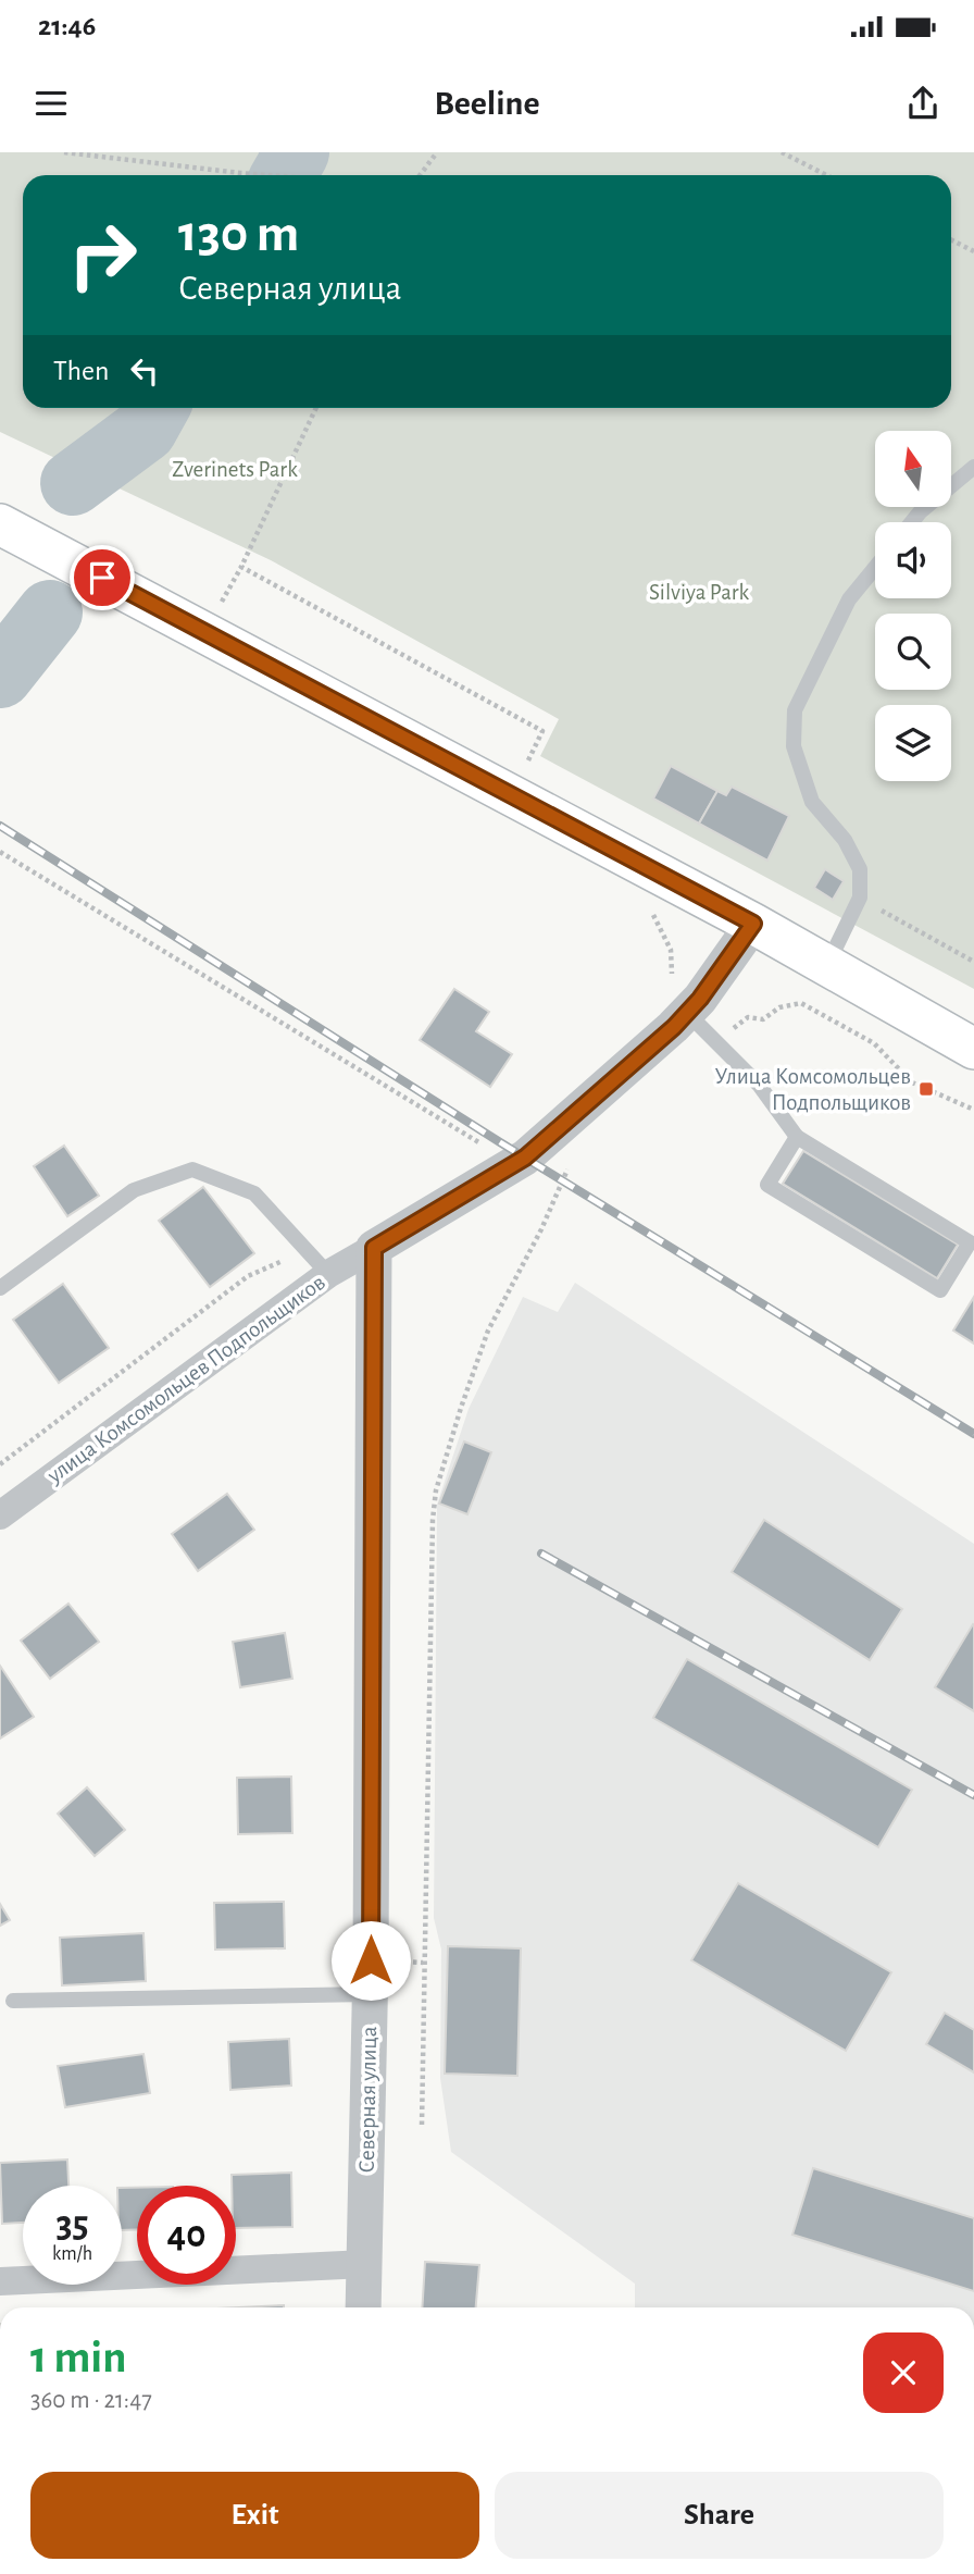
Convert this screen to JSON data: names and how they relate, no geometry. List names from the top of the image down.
{
  "streets": {
    "street": ["улица Комсомольцев Подпольщиков", "Северная улица"]
  },
  "crossings": [
    ["улица Комсомольцев Подпольщиков", "Северная улица"]
  ],
  "parks": ["Zverinets Park", "Silviya Park"],
  "places": {
    "transit": ["Улица Комсомольцев Подпольщиков"]
  },
  "north": "top",
  "page": {
    "status": "21:46",
    "header": "Beeline",
    "turn": ["130 m", "Северная улица"],
    "then": "Then",
    "speed": "35 km/h",
    "limit": "40",
    "heading": ["1 min", "360 m · 21:47"],
    "buttons": ["Exit", "Share"]
  }
}
